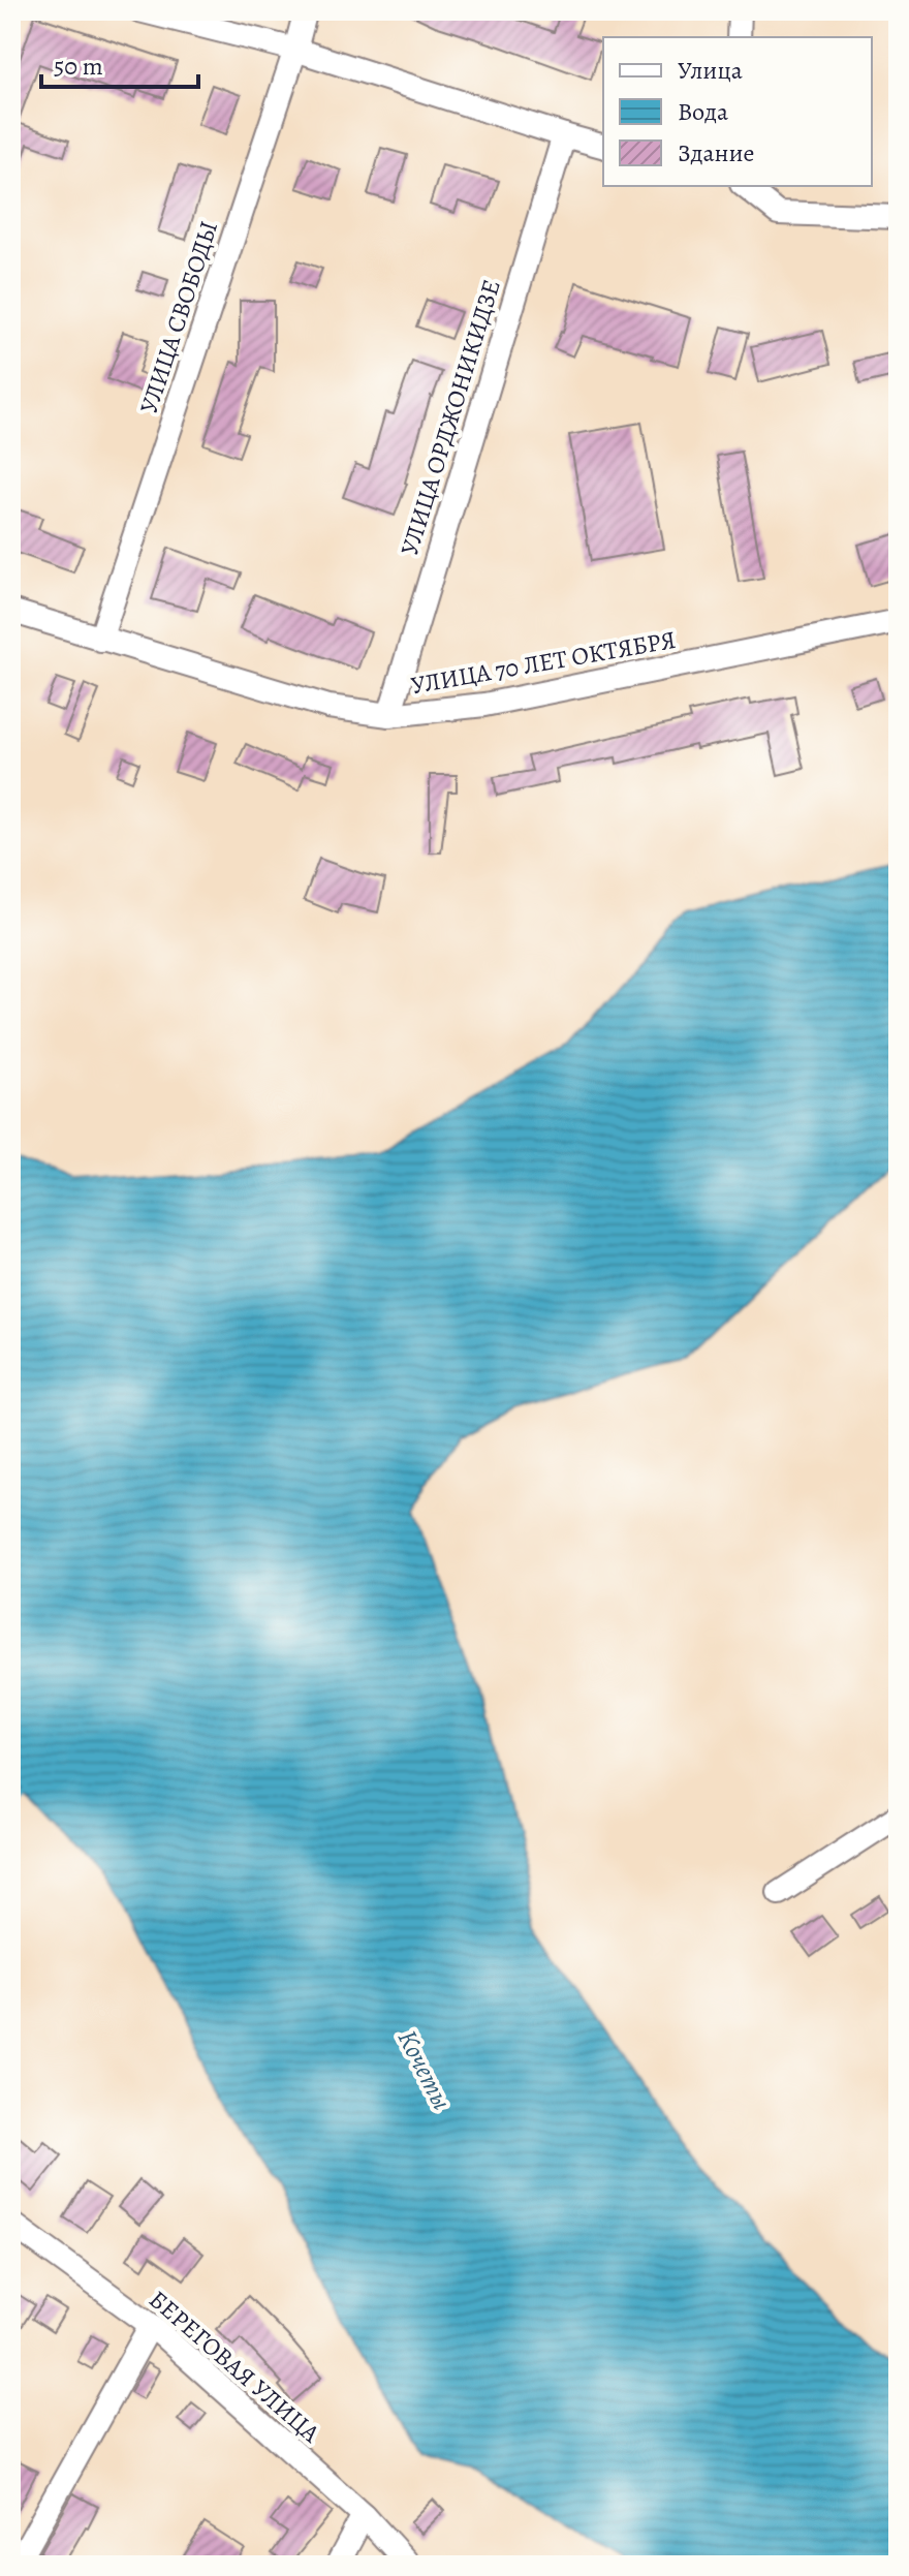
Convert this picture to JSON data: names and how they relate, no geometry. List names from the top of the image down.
{
  "streets": {
    "street": [
      "УЛИЦА СВОБОДЫ",
      "УЛИЦА ОРДЖОНИКИДЗЕ",
      "УЛИЦА 70 ЛЕТ ОКТЯБРЯ",
      "БЕРЕГОВАЯ УЛИЦА"
    ]
  },
  "crossings": [
    ["УЛИЦА СВОБОДЫ", "УЛИЦА 70 ЛЕТ ОКТЯБРЯ"],
    ["УЛИЦА ОРДЖОНИКИДЗЕ", "УЛИЦА 70 ЛЕТ ОКТЯБРЯ"]
  ],
  "water": ["Кочеты"],
  "legend": ["Улица", "Вода", "Здание"],
  "scale_bar": "50 m"
}
